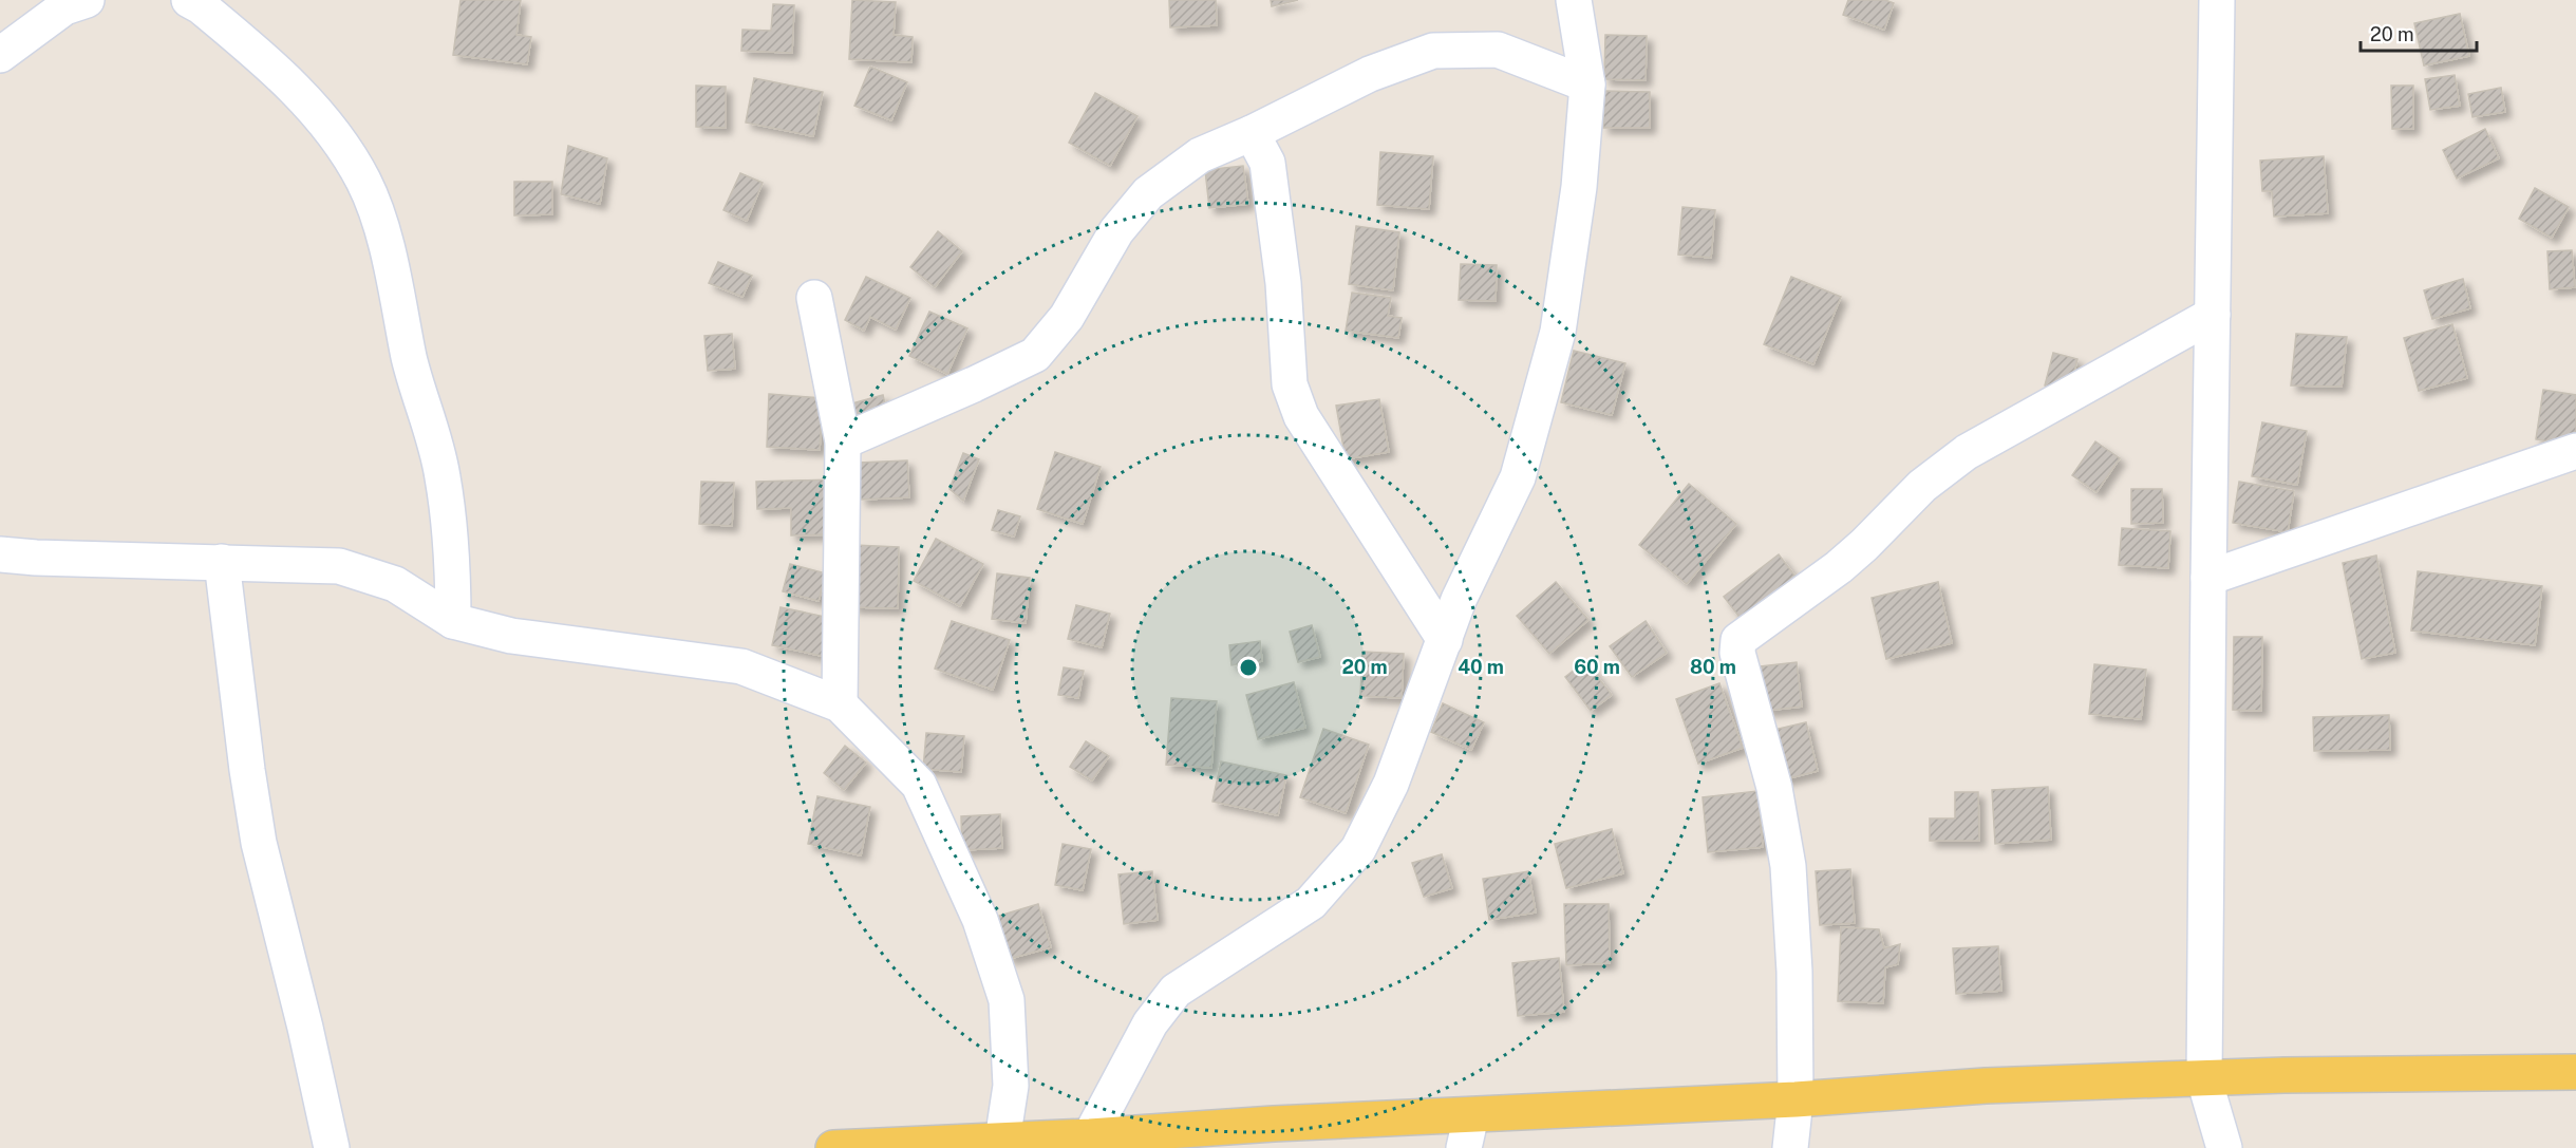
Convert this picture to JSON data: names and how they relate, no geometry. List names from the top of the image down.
{
  "scale_bar": "20 m",
  "rings": [
    "20 m",
    "40 m",
    "60 m",
    "80 m"
  ]
}
